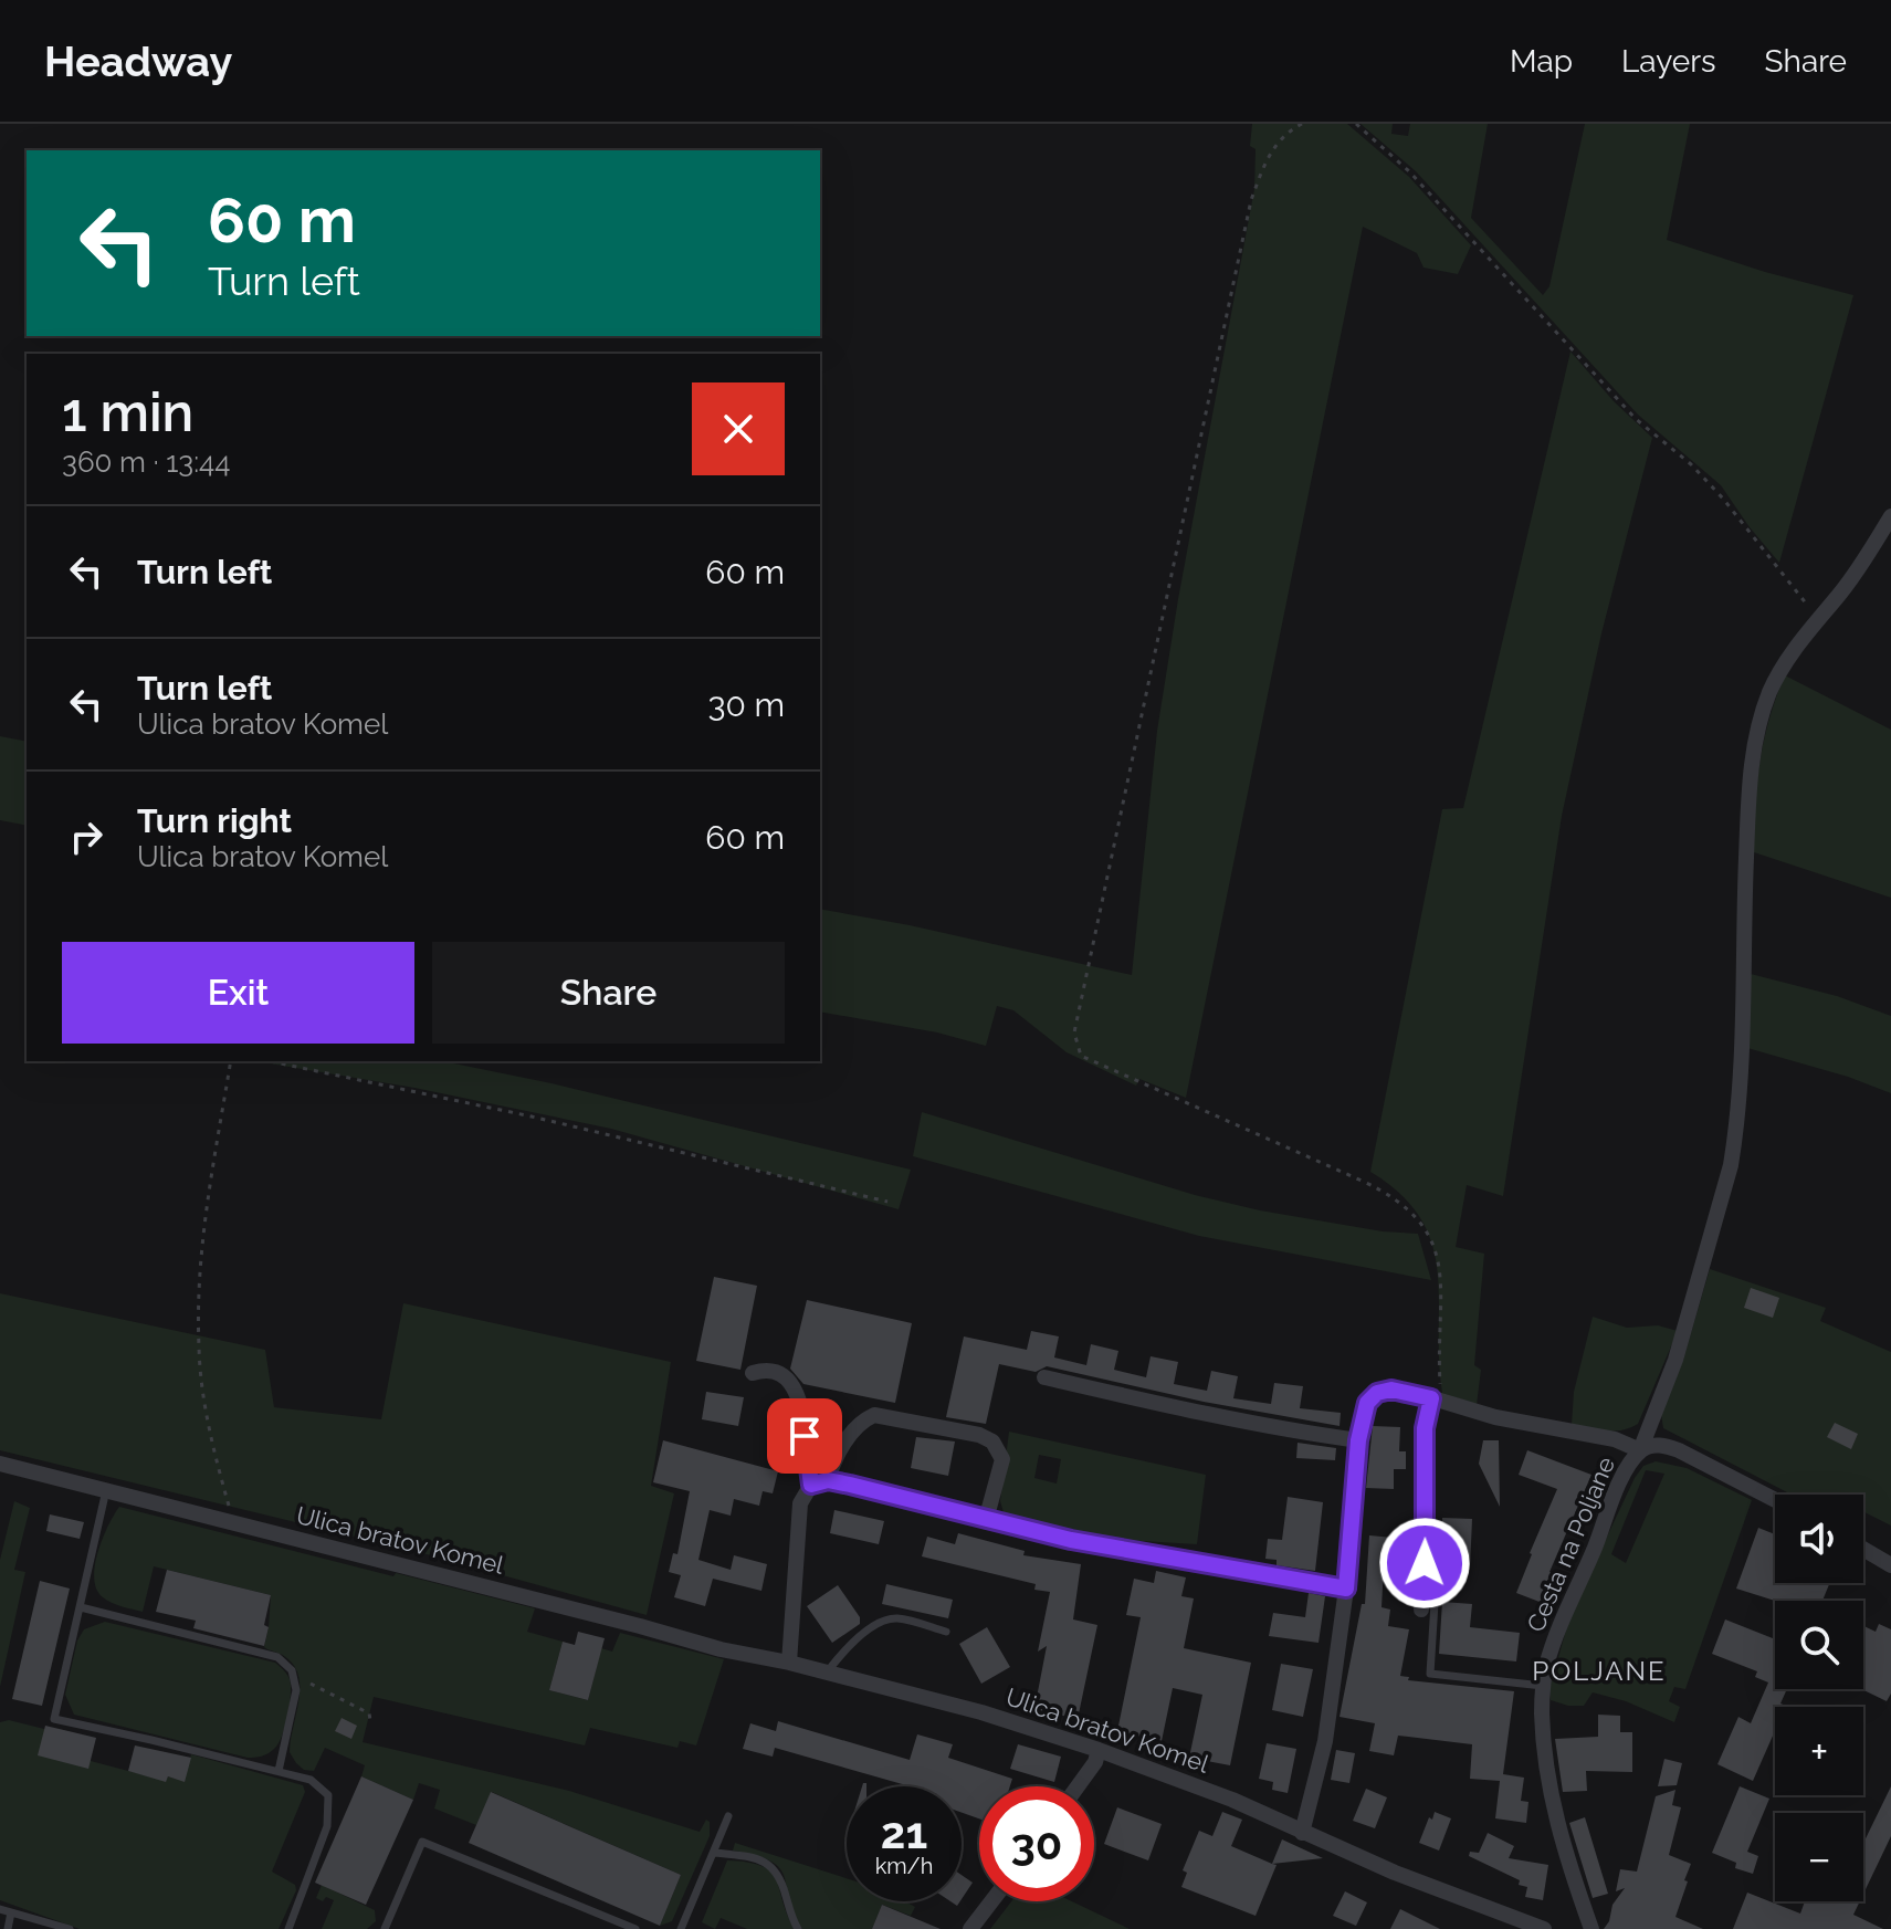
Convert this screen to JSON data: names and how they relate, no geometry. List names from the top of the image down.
{
  "streets": {
    "street": ["Ulica bratov Komel", "Cesta na Poljane"]
  },
  "districts": ["POLJANE"],
  "page": {
    "header": "Headway",
    "nav": ["Map", "Layers", "Share"],
    "turn": ["60 m", "Turn left"],
    "heading": ["1 min", "360 m · 13:44"],
    "list": [
      {
        "name": "Turn left",
        "value": "60 m"
      },
      {
        "name": "Turn left",
        "note": "Ulica bratov Komel",
        "value": "30 m"
      },
      {
        "name": "Turn right",
        "note": "Ulica bratov Komel",
        "value": "60 m"
      }
    ],
    "buttons": ["Exit", "Share"],
    "map_buttons": ["+", "−"],
    "speed": "21 km/h",
    "limit": "30"
  }
}
